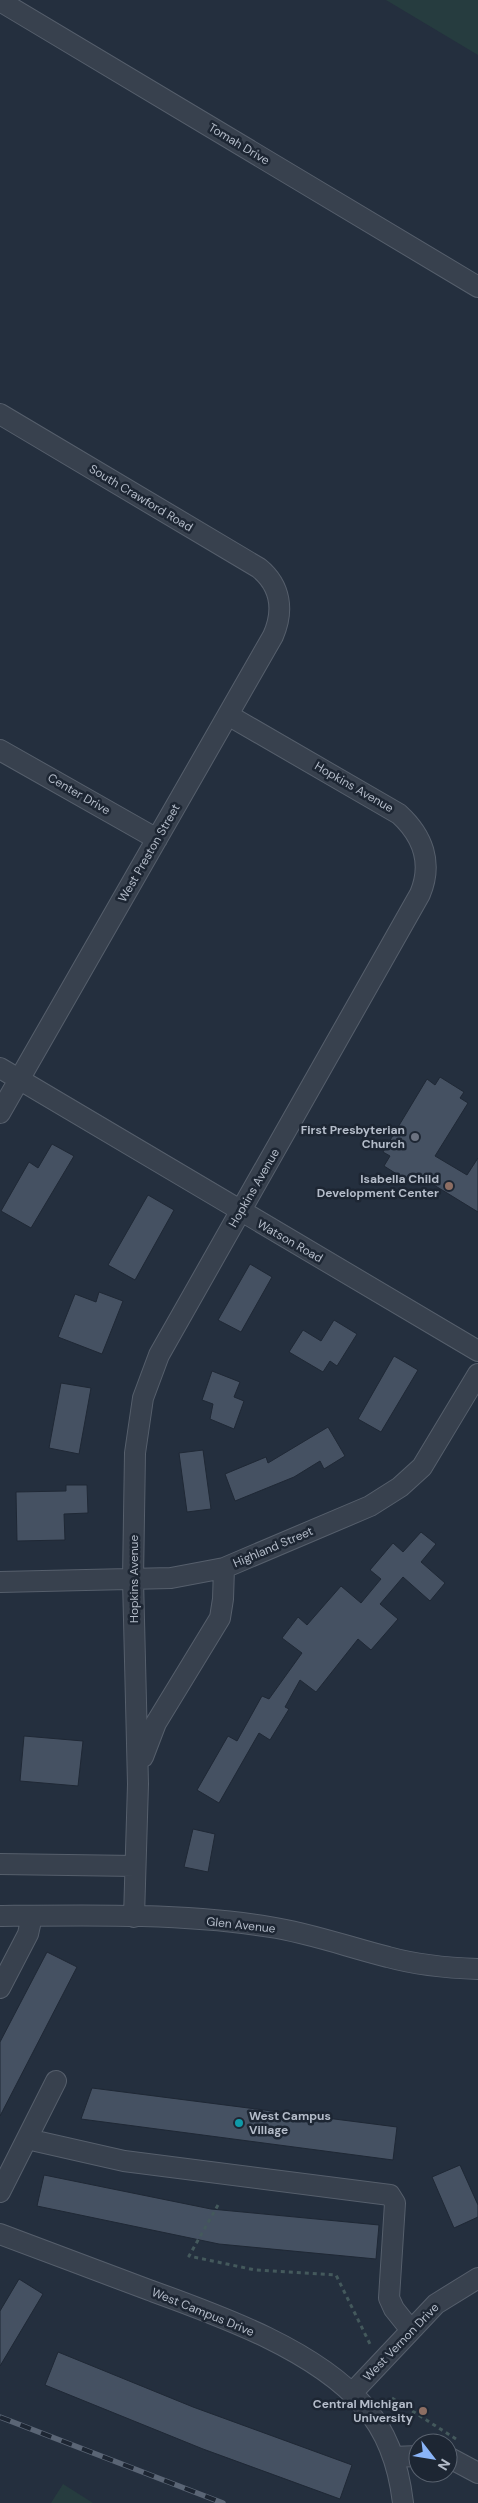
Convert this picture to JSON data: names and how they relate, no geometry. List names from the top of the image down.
{
  "streets": {
    "street": [
      "Tomah Drive",
      "South Crawford Road",
      "Hopkins Avenue",
      "Center Drive",
      "West Preston Street",
      "Watson Road",
      "Highland Street",
      "Glen Avenue",
      "West Campus Drive",
      "West Vernon Drive"
    ]
  },
  "crossings": [
    ["South Crawford Road", "West Preston Street"],
    ["Hopkins Avenue", "West Preston Street"],
    ["Hopkins Avenue", "Watson Road"],
    ["Hopkins Avenue", "Highland Street"],
    ["Hopkins Avenue", "Glen Avenue"],
    ["Center Drive", "West Preston Street"],
    ["West Preston Street", "Watson Road"],
    ["West Campus Drive", "West Vernon Drive"]
  ],
  "places": [
    "First Presbyterian Church",
    "Isabella Child Development Center",
    "West Campus Village",
    "Central Michigan University"
  ],
  "north": "bottom right"
}
